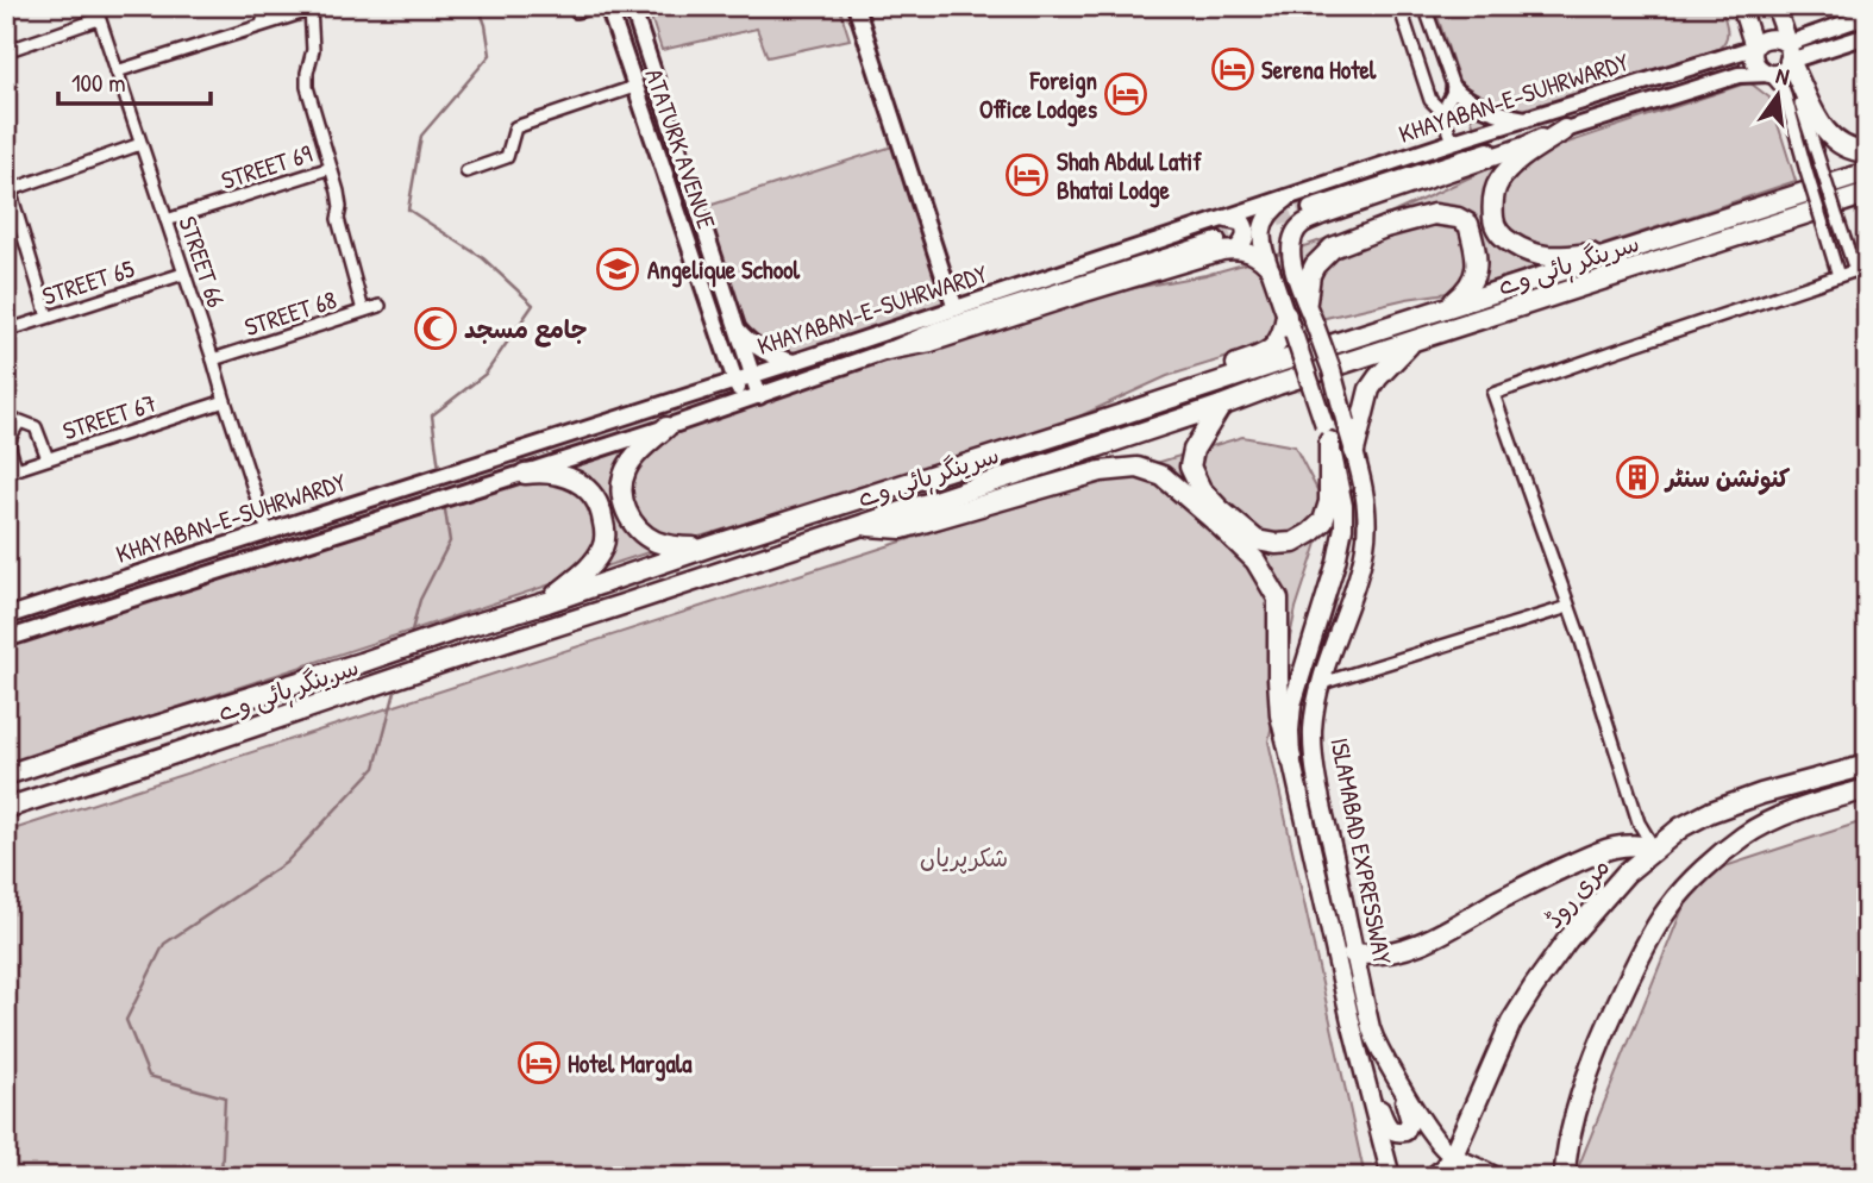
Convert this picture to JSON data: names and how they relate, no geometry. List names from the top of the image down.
{
  "streets": {
    "highway": ["سرینگر ہائی وے", "مری روڈ"],
    "main road": ["KHAYABAN-E-SUHRWARDY", "ATATURK AVENUE", "ISLAMABAD EXPRESSWAY"],
    "street": [
      "STREET 69",
      "STREET 66",
      "STREET 65",
      "STREET 68",
      "STREET 67"
    ]
  },
  "crossings": [
    ["KHAYABAN-E-SUHRWARDY", "ATATURK AVENUE"],
    ["KHAYABAN-E-SUHRWARDY", "STREET 66"],
    ["KHAYABAN-E-SUHRWARDY", "ISLAMABAD EXPRESSWAY"],
    ["STREET 69", "STREET 66"],
    ["STREET 66", "STREET 65"],
    ["STREET 66", "STREET 68"],
    ["STREET 66", "STREET 67"],
    ["ISLAMABAD EXPRESSWAY", "مری روڈ"]
  ],
  "parks": ["شکرپریاں"],
  "places": {
    "hotel": [
      "Serena Hotel",
      "Foreign Office Lodges",
      "Shah Abdul Latif Bhatai Lodge",
      "Hotel Margala"
    ],
    "school or university": ["Angelique School"],
    "mosque": ["جامع مسجد"],
    "building": ["کنونشن سنٹر"]
  },
  "scale_bar": "100 m",
  "north": "top"
}
